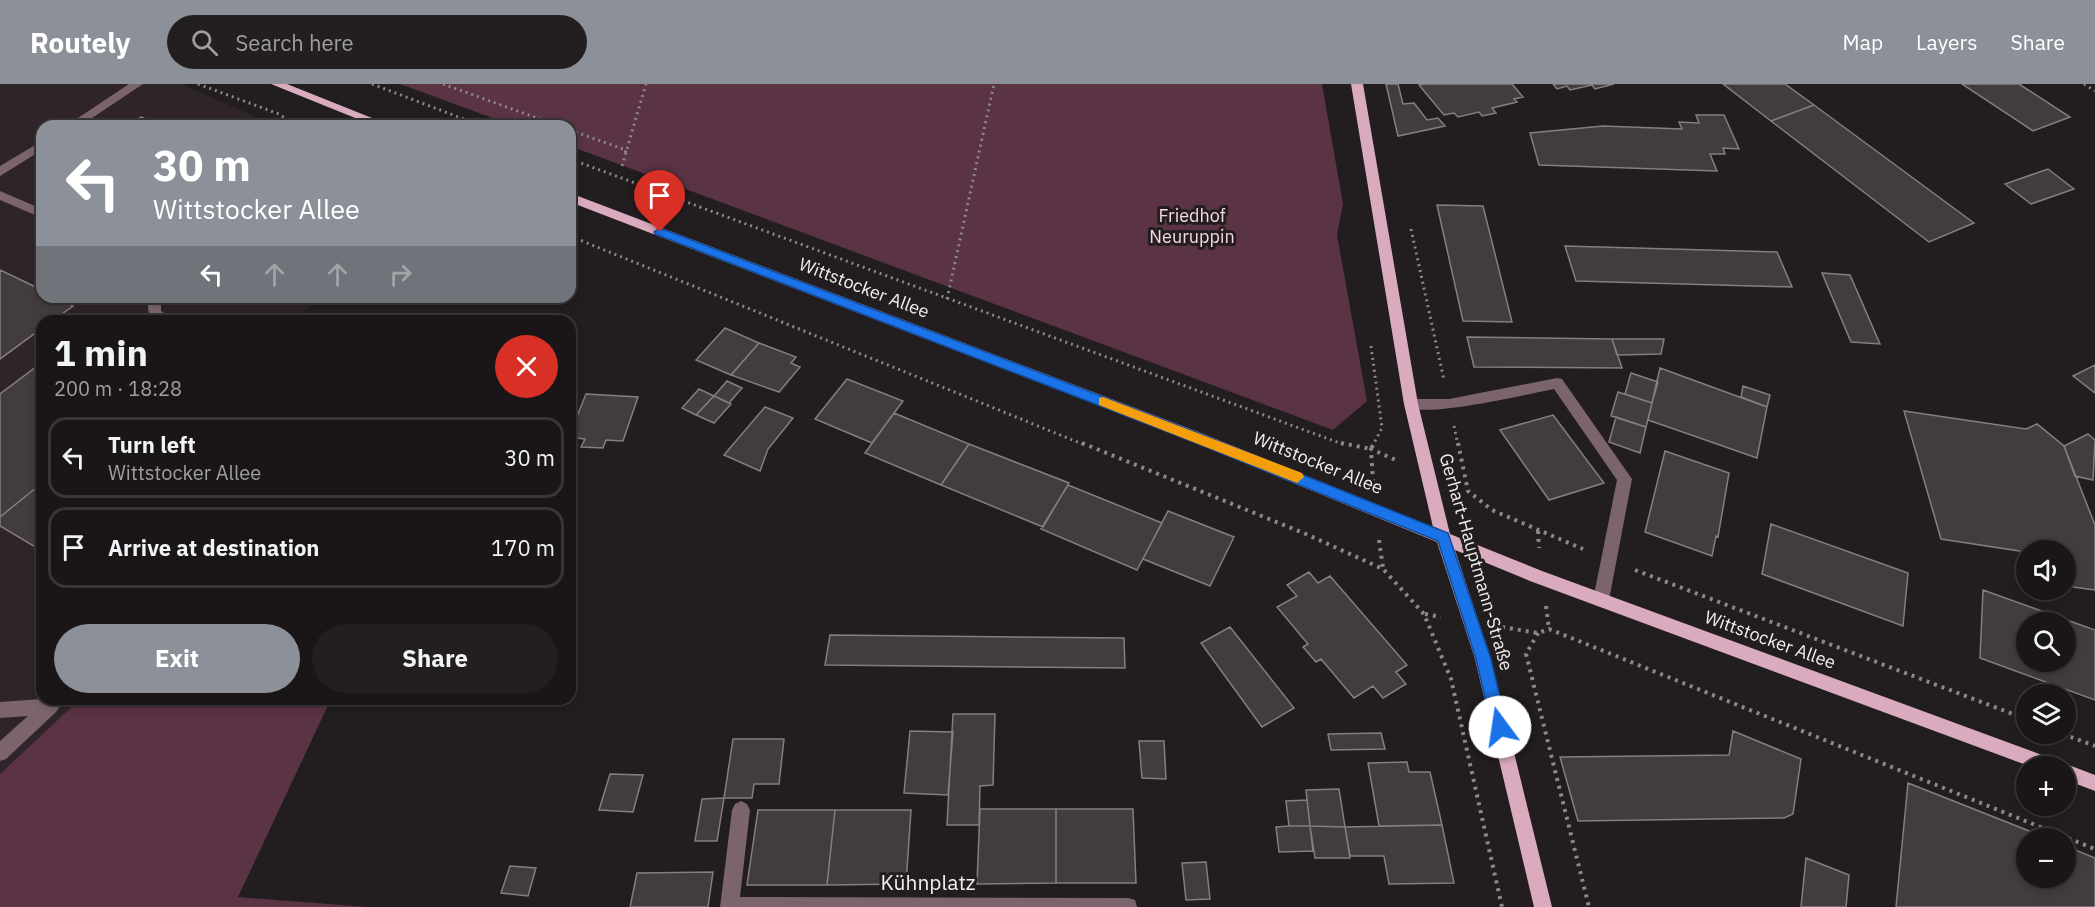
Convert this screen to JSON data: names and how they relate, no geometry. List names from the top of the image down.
{
  "streets": {
    "main road": ["Wittstocker Allee", "Gerhart-Hauptmann-Straße"],
    "street": ["Kühnplatz"]
  },
  "crossings": [
    ["Wittstocker Allee", "Gerhart-Hauptmann-Straße"]
  ],
  "parks": ["Friedhof Neuruppin"],
  "page": {
    "header": "Routely",
    "search": "Search here",
    "nav": ["Map", "Layers", "Share"],
    "turn": ["30 m", "Wittstocker Allee"],
    "heading": ["1 min", "200 m · 18:28"],
    "list": [
      {
        "name": "Turn left",
        "note": "Wittstocker Allee",
        "value": "30 m"
      },
      {
        "name": "Arrive at destination",
        "value": "170 m"
      }
    ],
    "map_buttons": ["+", "−"],
    "buttons": ["Exit", "Share"]
  }
}
